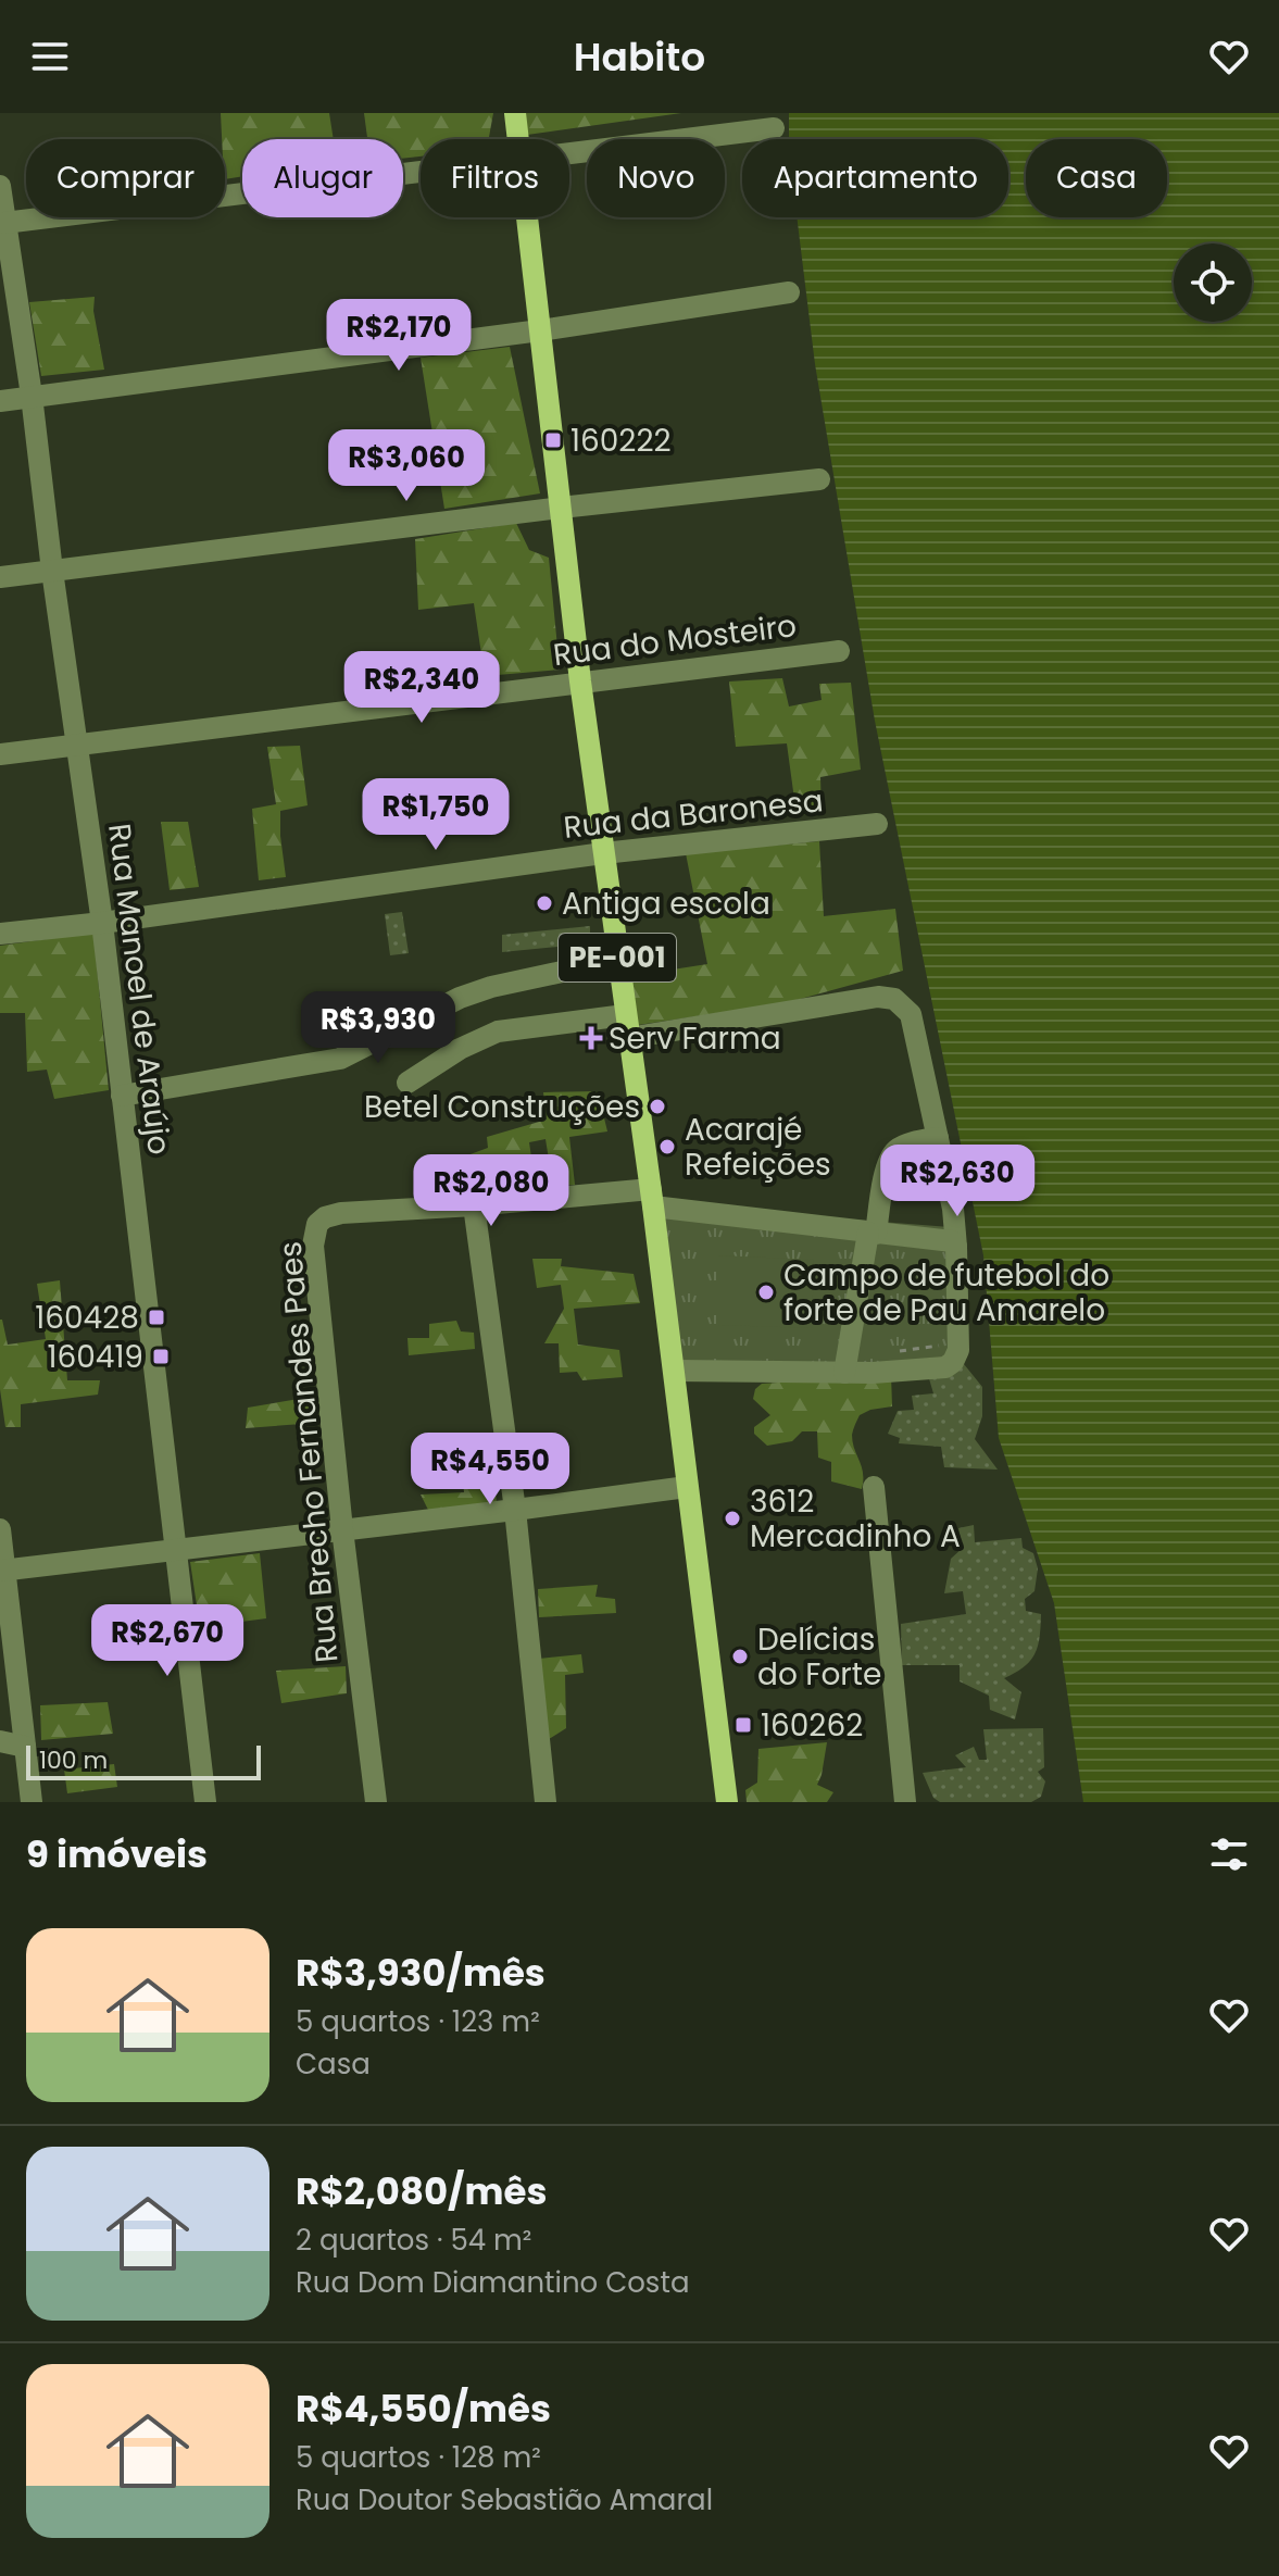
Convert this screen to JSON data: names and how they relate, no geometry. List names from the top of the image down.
{
  "streets": {
    "main road": ["PE-001"],
    "street": [
      "Rua do Mosteiro",
      "Rua da Baronesa",
      "Rua Manoel de Araújo",
      "Rua Brecho Fernandes Paes"
    ]
  },
  "crossings": [
    ["Rua do Mosteiro", "PE-001"],
    ["Rua do Mosteiro", "Rua Manoel de Araújo"],
    ["Rua da Baronesa", "PE-001"],
    ["Rua da Baronesa", "Rua Manoel de Araújo"],
    ["PE-001", "Rua Brecho Fernandes Paes"]
  ],
  "places": {
    "transit": [
      "160222",
      "160428",
      "160419",
      "160262"
    ],
    "other": [
      "Antiga escola",
      "Betel Construções",
      "Acarajé Refeições",
      "Campo de futebol do forte de Pau Amarelo",
      "3612 Mercadinho A",
      "Delícias do Forte"
    ],
    "health": ["Serv Farma"]
  },
  "scale_bar": "100 m",
  "page": {
    "header": "Habito",
    "chip": [
      "Comprar",
      "Alugar",
      "Filtros",
      "Novo",
      "Apartamento",
      "Casa"
    ],
    "price": [
      "R$2,170",
      "R$3,060",
      "R$2,340",
      "R$1,750",
      "R$3,930",
      "R$2,630",
      "R$2,080",
      "R$4,550",
      "R$2,670"
    ],
    "scale": "100 m",
    "heading": "9 imóveis",
    "list": [
      {
        "name": "R$3,930/mês",
        "note": "5 quartos · 123 m² · Casa"
      },
      {
        "name": "R$2,080/mês",
        "note": "2 quartos · 54 m² · Rua Dom Diamantino Costa"
      },
      {
        "name": "R$4,550/mês",
        "note": "5 quartos · 128 m² · Rua Doutor Sebastião Amaral"
      }
    ]
  }
}
